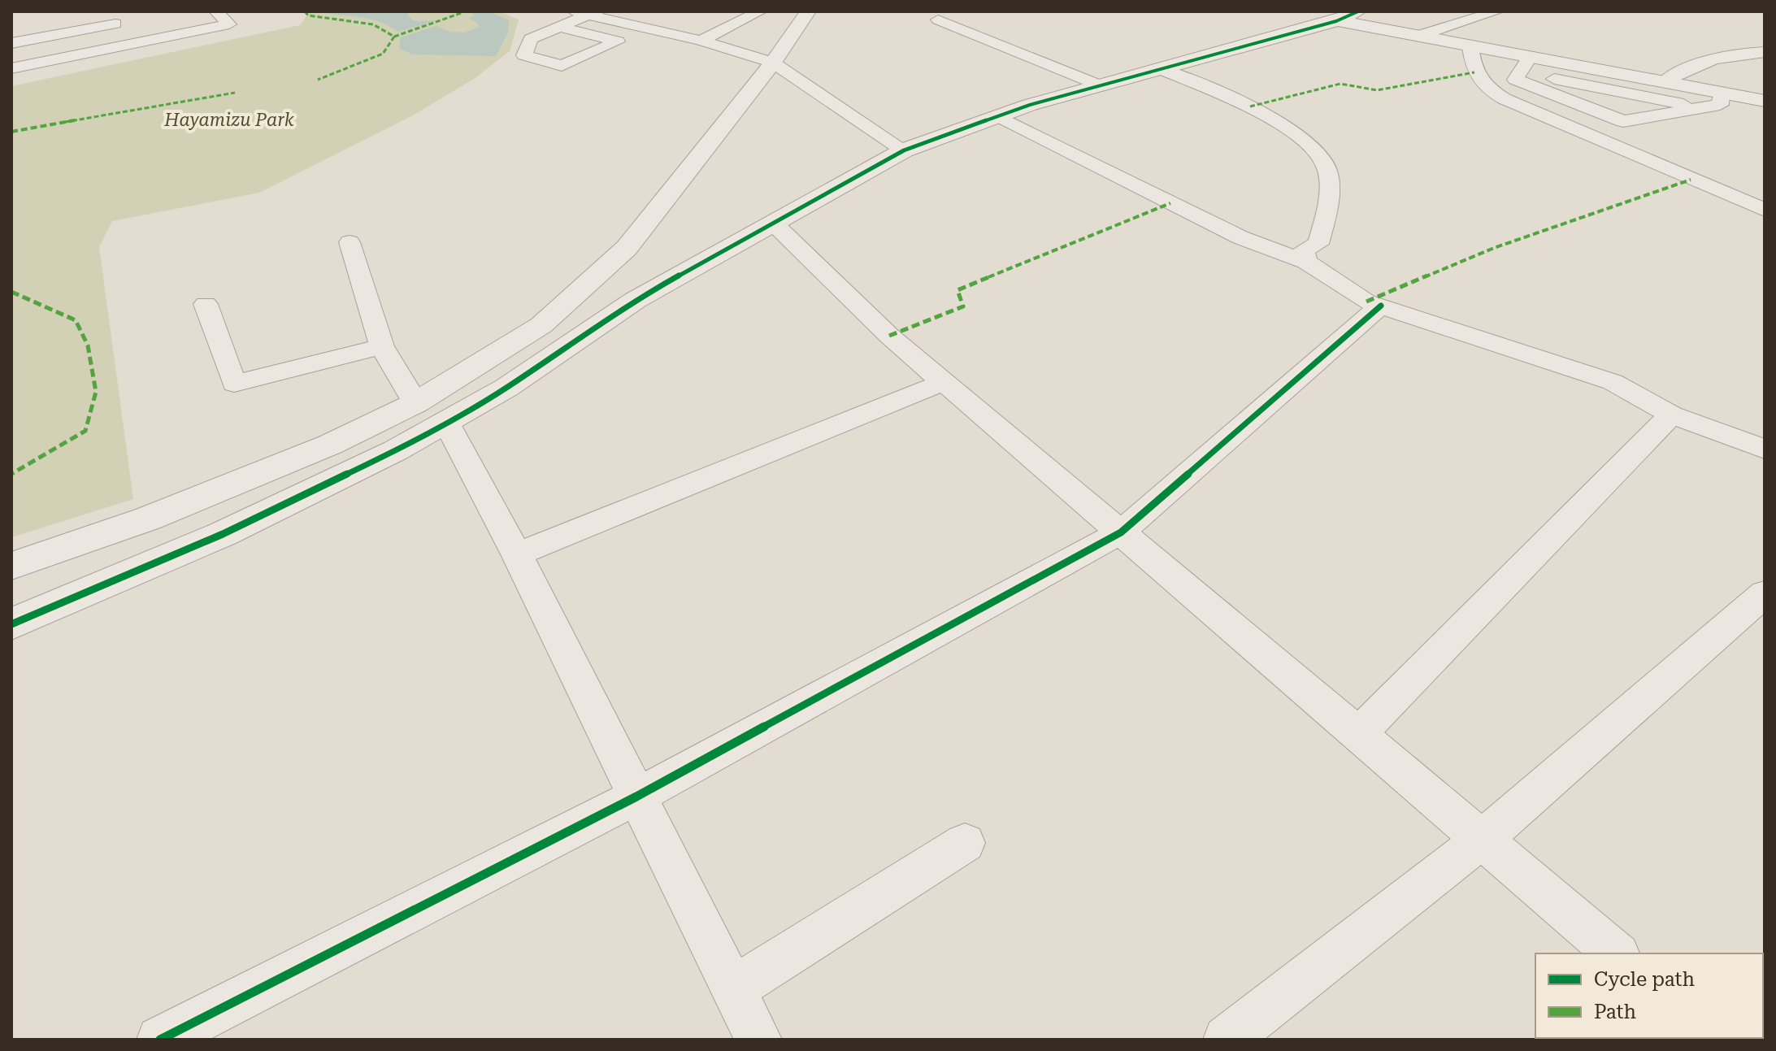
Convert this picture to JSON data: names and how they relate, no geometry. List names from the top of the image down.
{
  "parks": ["Hayamizu Park"],
  "legend": ["Cycle path", "Path"]
}
